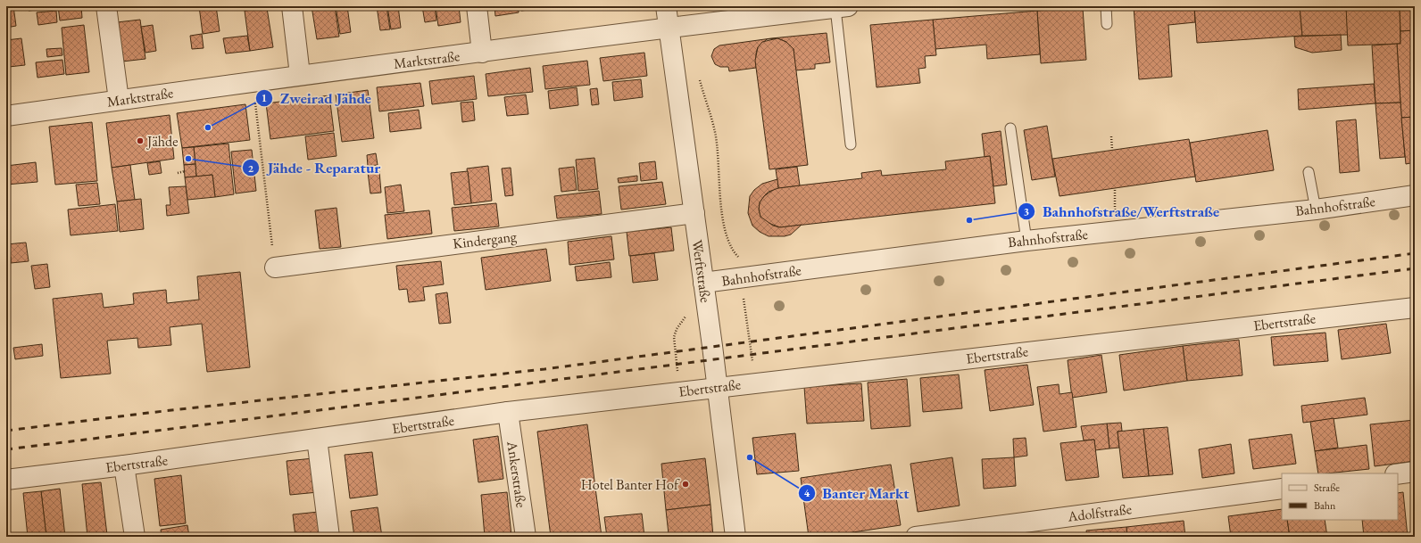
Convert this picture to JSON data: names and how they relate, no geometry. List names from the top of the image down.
{
  "streets": {
    "street": [
      "Marktstraße",
      "Bahnhofstraße",
      "Kindergang",
      "Werftstraße",
      "Ebertstraße",
      "Ankerstraße",
      "Adolfstraße"
    ]
  },
  "crossings": [
    ["Marktstraße", "Werftstraße"],
    ["Bahnhofstraße", "Werftstraße"],
    ["Kindergang", "Werftstraße"],
    ["Werftstraße", "Ebertstraße"],
    ["Ebertstraße", "Ankerstraße"]
  ],
  "places": [
    "Zweirad Jähde",
    "Jähde",
    "Jähde - Reparatur",
    "Bahnhofstraße/Werftstraße",
    "Banter Markt",
    "Hotel Banter Hof"
  ],
  "legend": ["Straße", "Bahn"]
}
